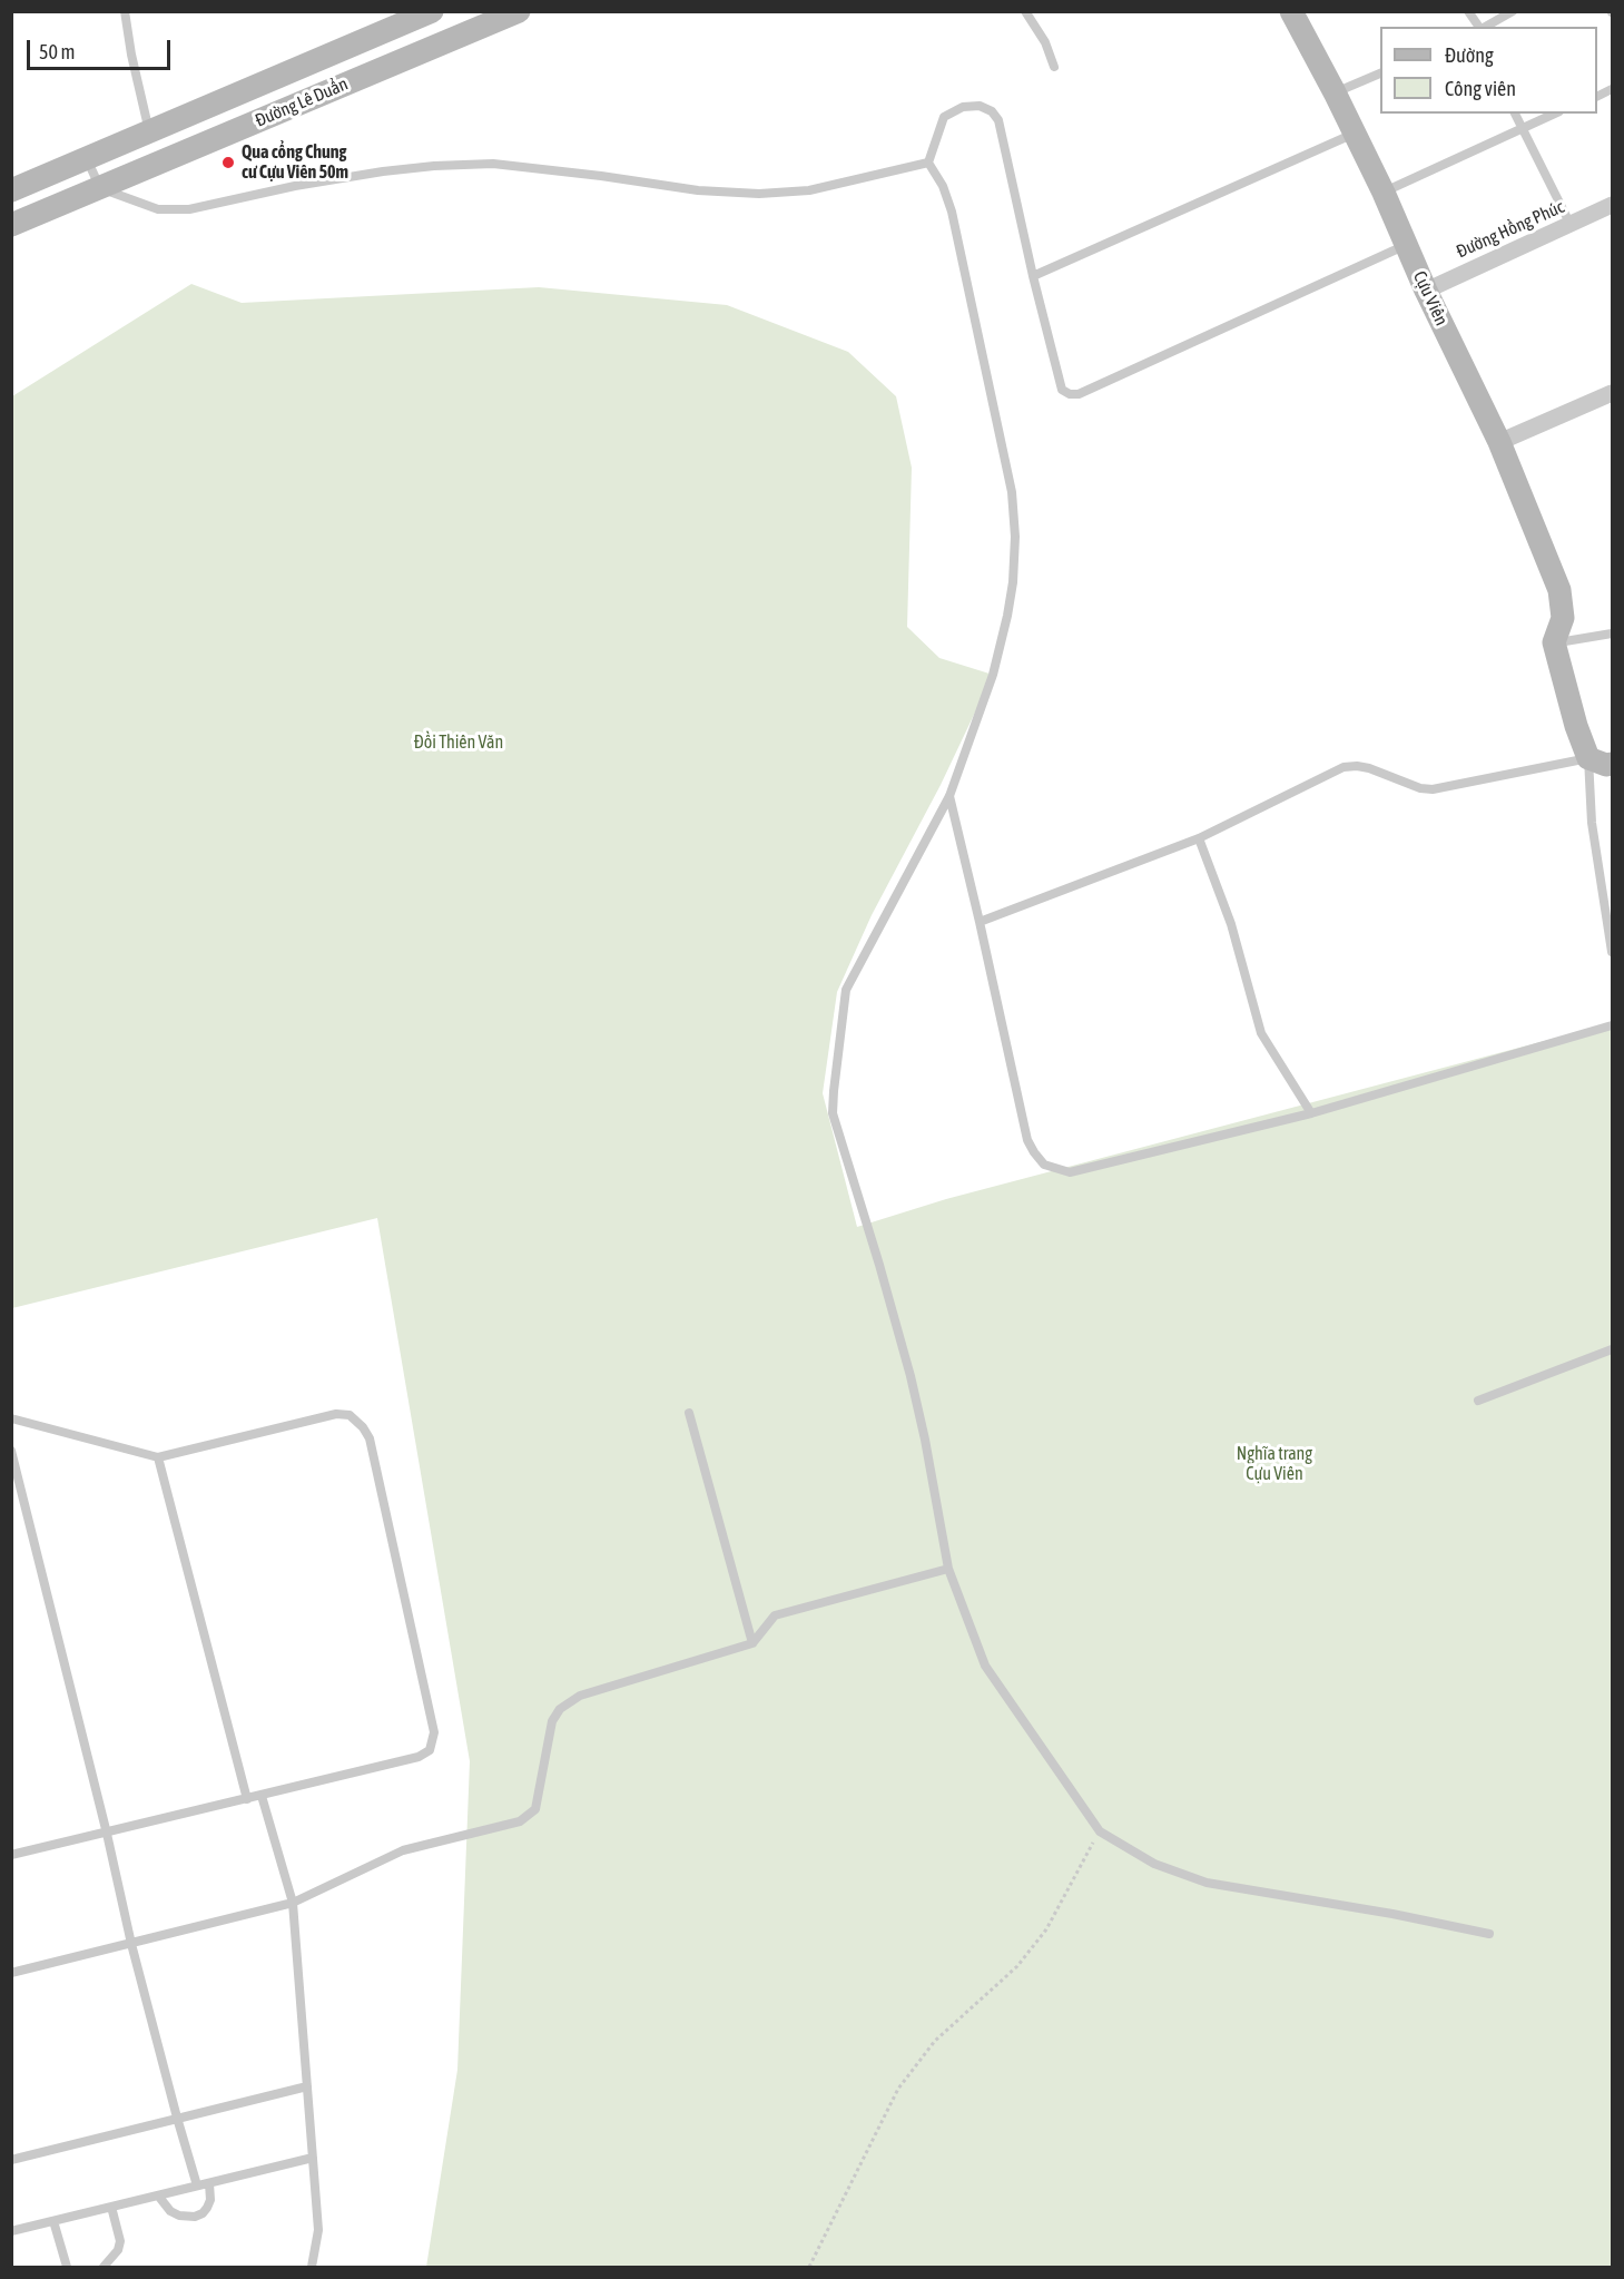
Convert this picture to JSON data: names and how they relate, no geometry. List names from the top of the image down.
{
  "streets": {
    "main road": ["Đường Lê Duẩn", "Cựu Viên"],
    "street": ["Đường Hồng Phúc"]
  },
  "crossings": [
    ["Đường Hồng Phúc", "Cựu Viên"]
  ],
  "parks": ["Đồi Thiên Văn", "Nghĩa trang Cựu Viên"],
  "places": ["Qua cổng Chung cư Cựu Viên 50m"],
  "legend": ["Đường", "Công viên"],
  "scale_bar": "50 m"
}
